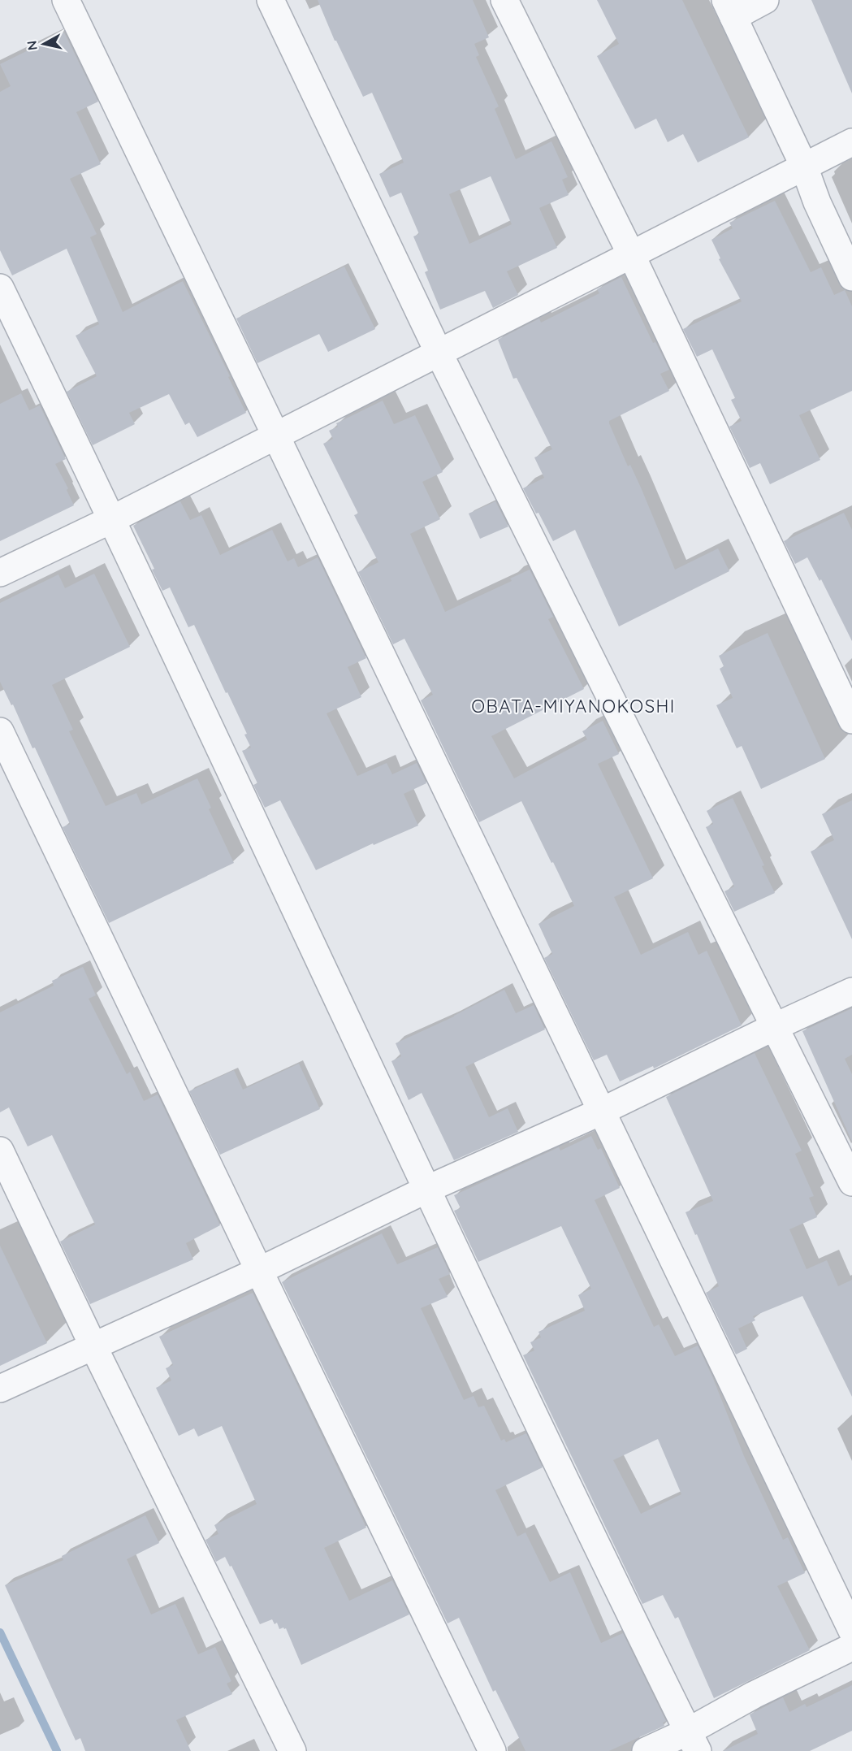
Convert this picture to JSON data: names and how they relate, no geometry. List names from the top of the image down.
{
  "districts": ["OBATA-MIYANOKOSHI"],
  "north": "left"
}
